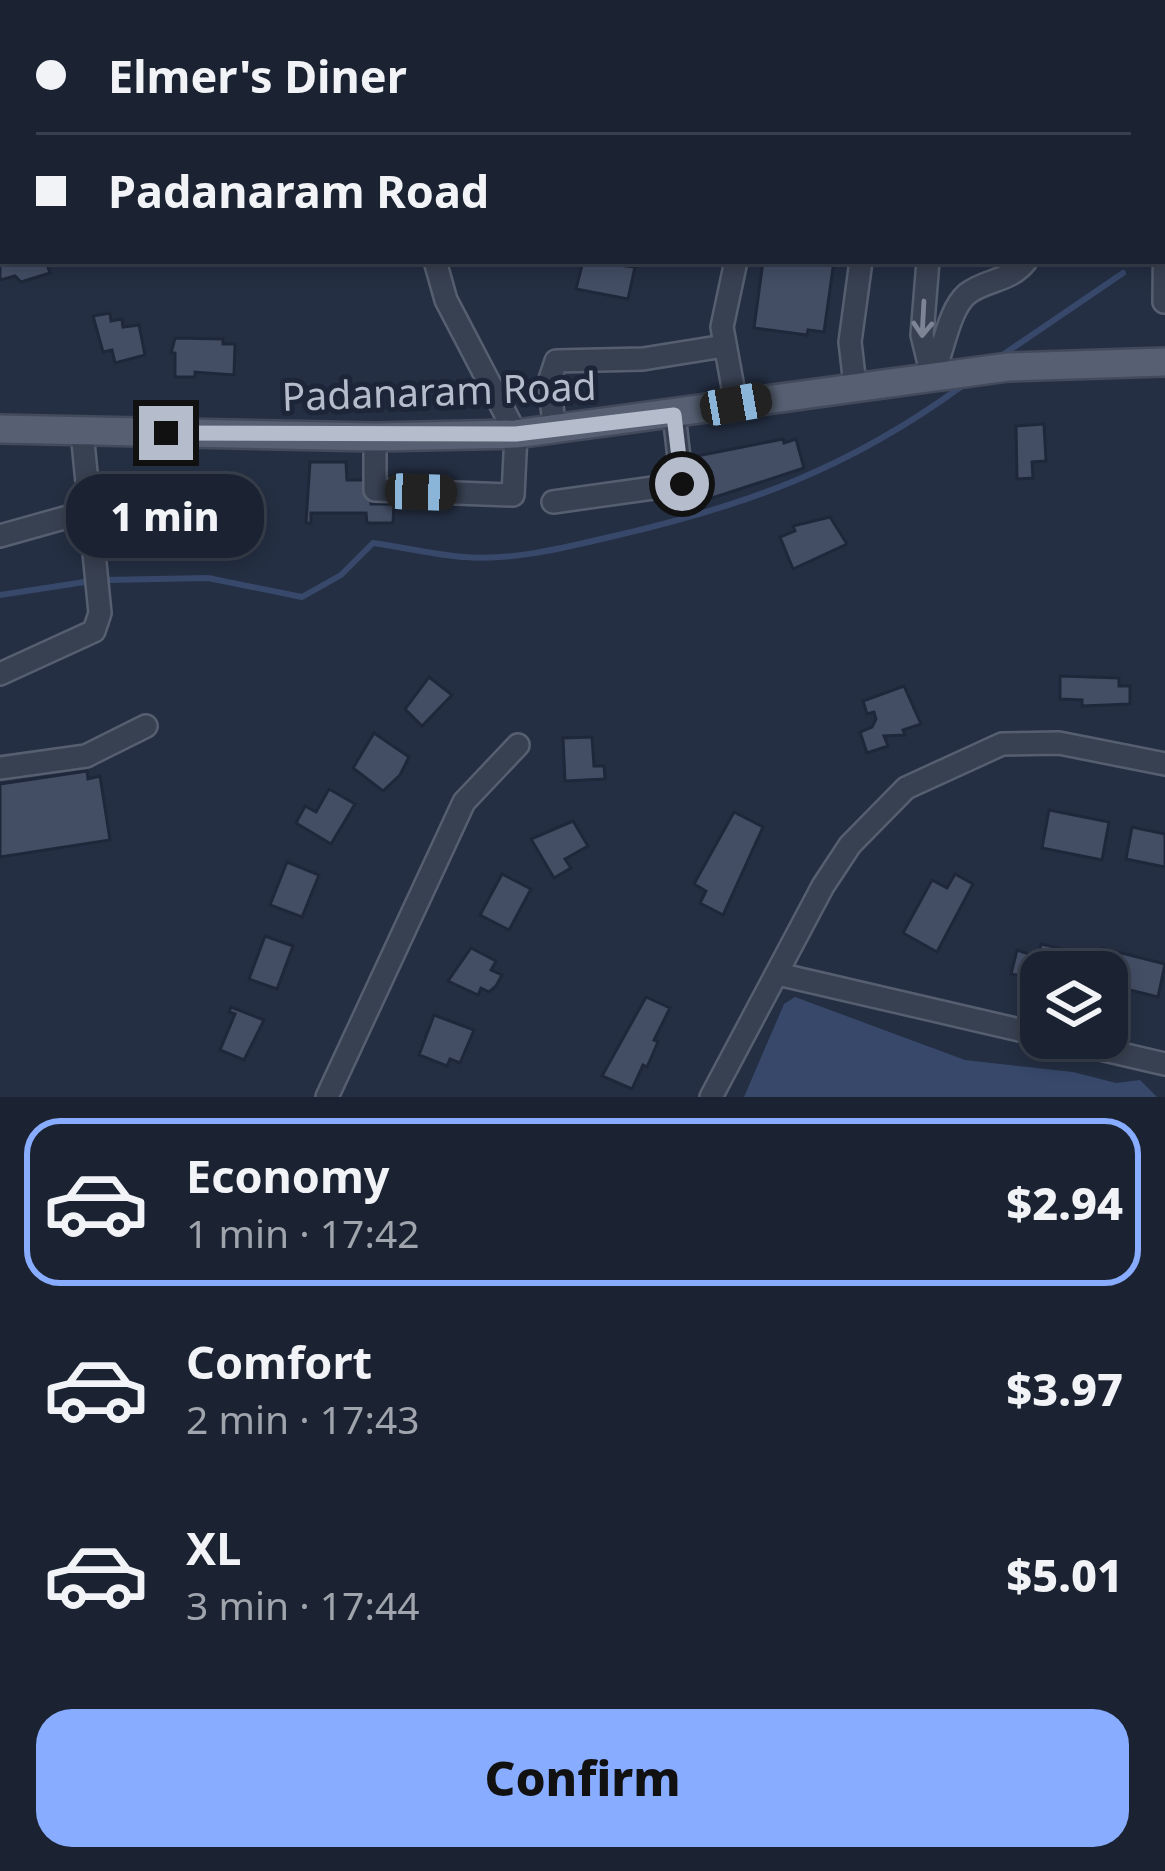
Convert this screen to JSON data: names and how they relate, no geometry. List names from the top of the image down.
{
  "streets": {
    "main road": ["Padanaram Road"]
  },
  "page": {
    "banner": ["Elmer's Diner", "Padanaram Road"],
    "bubble": "1 min",
    "list": [
      {
        "name": "Economy",
        "note": "1 min · 17:42",
        "value": "$2.94"
      },
      {
        "name": "Comfort",
        "note": "2 min · 17:43",
        "value": "$3.97"
      },
      {
        "name": "XL",
        "note": "3 min · 17:44",
        "value": "$5.01"
      }
    ],
    "buttons": "Confirm"
  }
}
